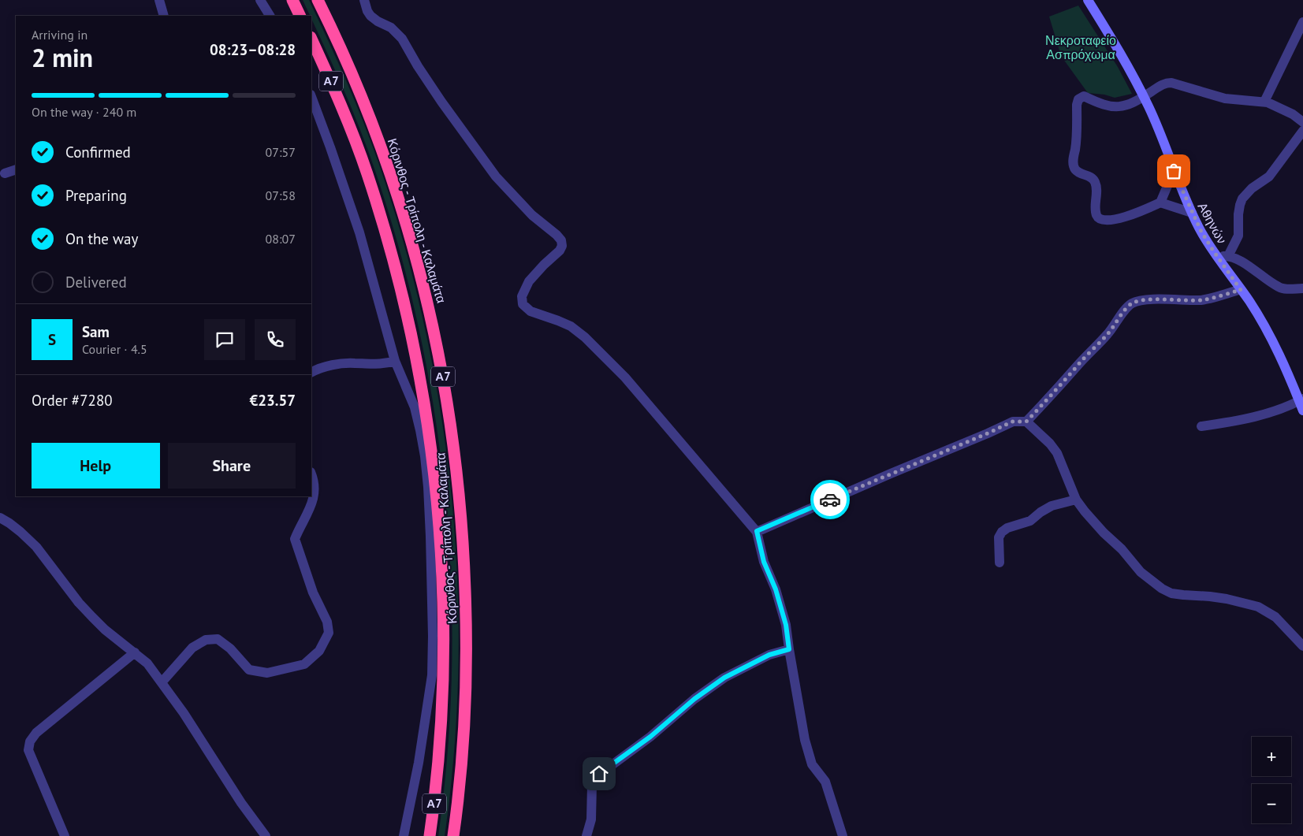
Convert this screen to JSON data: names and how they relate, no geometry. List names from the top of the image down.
{
  "streets": {
    "highway": ["Α7", "Κόρινθος - Τρίπολη - Καλαμάτα"],
    "main road": ["Αθηνών"]
  },
  "parks": ["Νεκροταφείο Ασπρόχωμα"],
  "page": {
    "heading": ["2 min", "Arriving in", "08:23–08:28"],
    "panel": [
      "Sam",
      "Courier · 4.5",
      "Order #7280",
      "€23.57"
    ],
    "bar": "On the way · 240 m",
    "list": [
      ["Confirmed", "07:57"],
      ["Preparing", "07:58"],
      ["On the way", "08:07"],
      "Delivered"
    ],
    "round": "S",
    "buttons": ["Help", "Share"],
    "map_buttons": ["+", "−"]
  }
}
